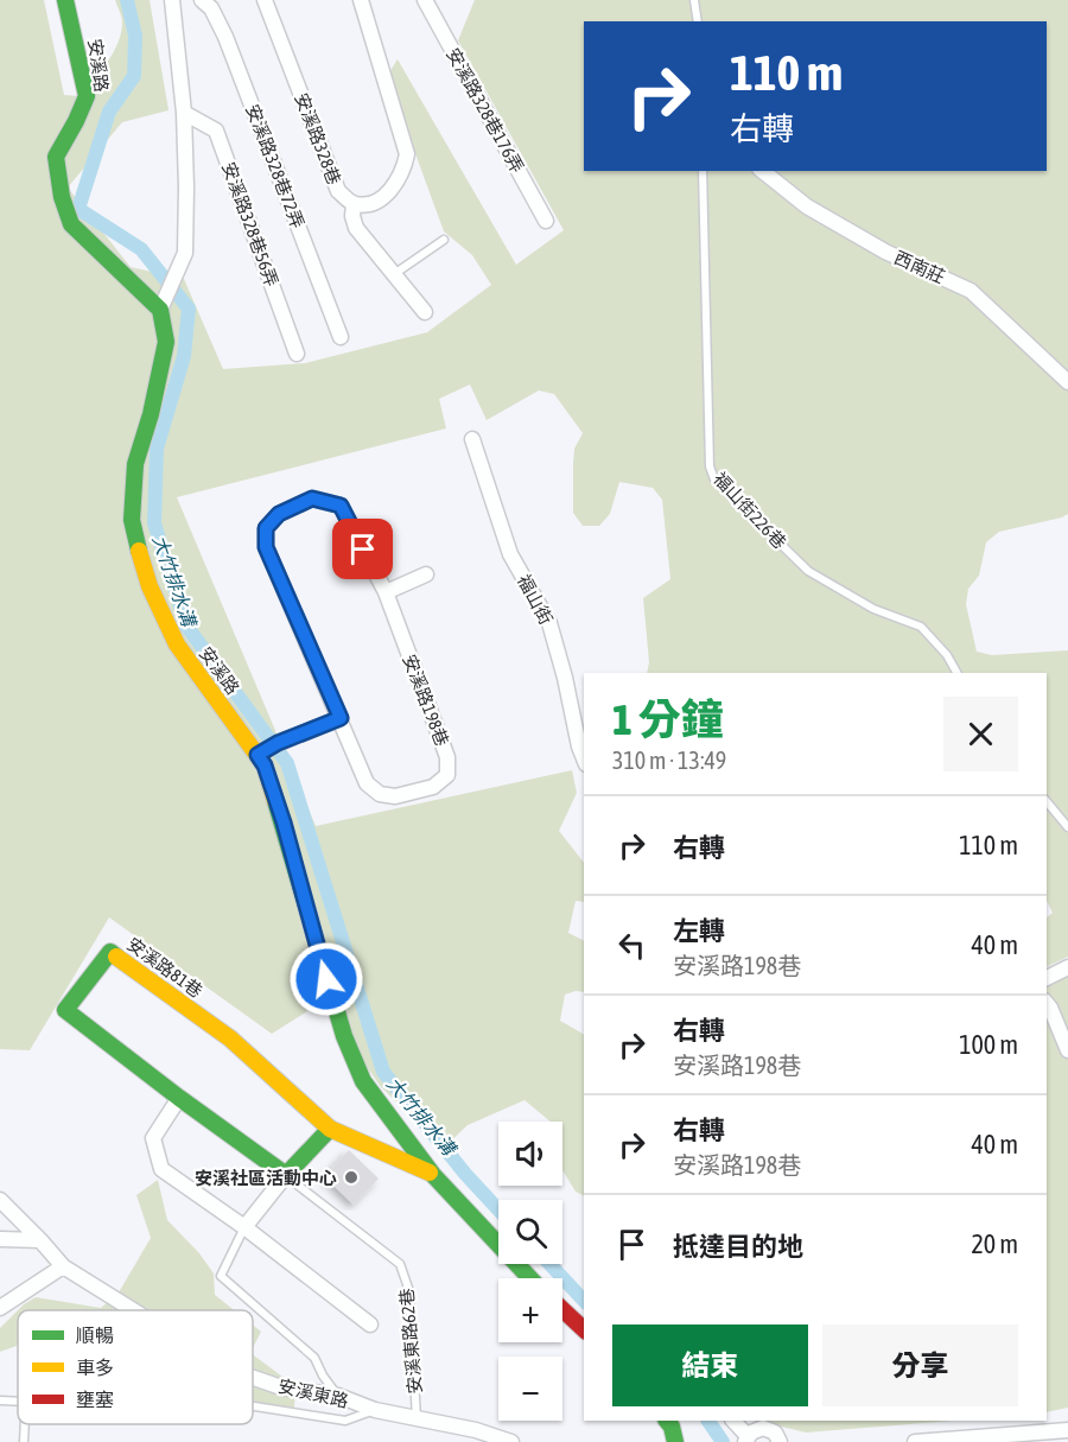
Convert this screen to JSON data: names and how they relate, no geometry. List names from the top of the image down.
{
  "streets": {
    "street": [
      "安溪路",
      "安溪路328巷176弄",
      "安溪路328巷",
      "安溪路328巷72弄",
      "安溪路328巷56弄",
      "西南莊",
      "福山街",
      "安溪路198巷",
      "安溪路81巷",
      "安溪東路"
    ],
    "lane": ["福山街226巷", "安溪東路62巷"]
  },
  "crossings": [
    ["安溪路", "安溪路81巷"],
    ["安溪路81巷", "安溪東路62巷"],
    ["安溪東路62巷", "安溪東路"]
  ],
  "water": ["大竹排水溝"],
  "places": ["安溪社區活動中心"],
  "legend": ["順暢", "車多", "壅塞"],
  "page": {
    "turn": ["110 m", "右轉"],
    "heading": ["1 分鐘", "310 m · 13:49"],
    "list": [
      {
        "name": "右轉",
        "value": "110 m"
      },
      {
        "name": "左轉",
        "note": "安溪路198巷",
        "value": "40 m"
      },
      {
        "name": "右轉",
        "note": "安溪路198巷",
        "value": "100 m"
      },
      {
        "name": "右轉",
        "note": "安溪路198巷",
        "value": "40 m"
      },
      {
        "name": "抵達目的地",
        "value": "20 m"
      }
    ],
    "map_buttons": ["+", "−"],
    "buttons": ["結束", "分享"]
  }
}
